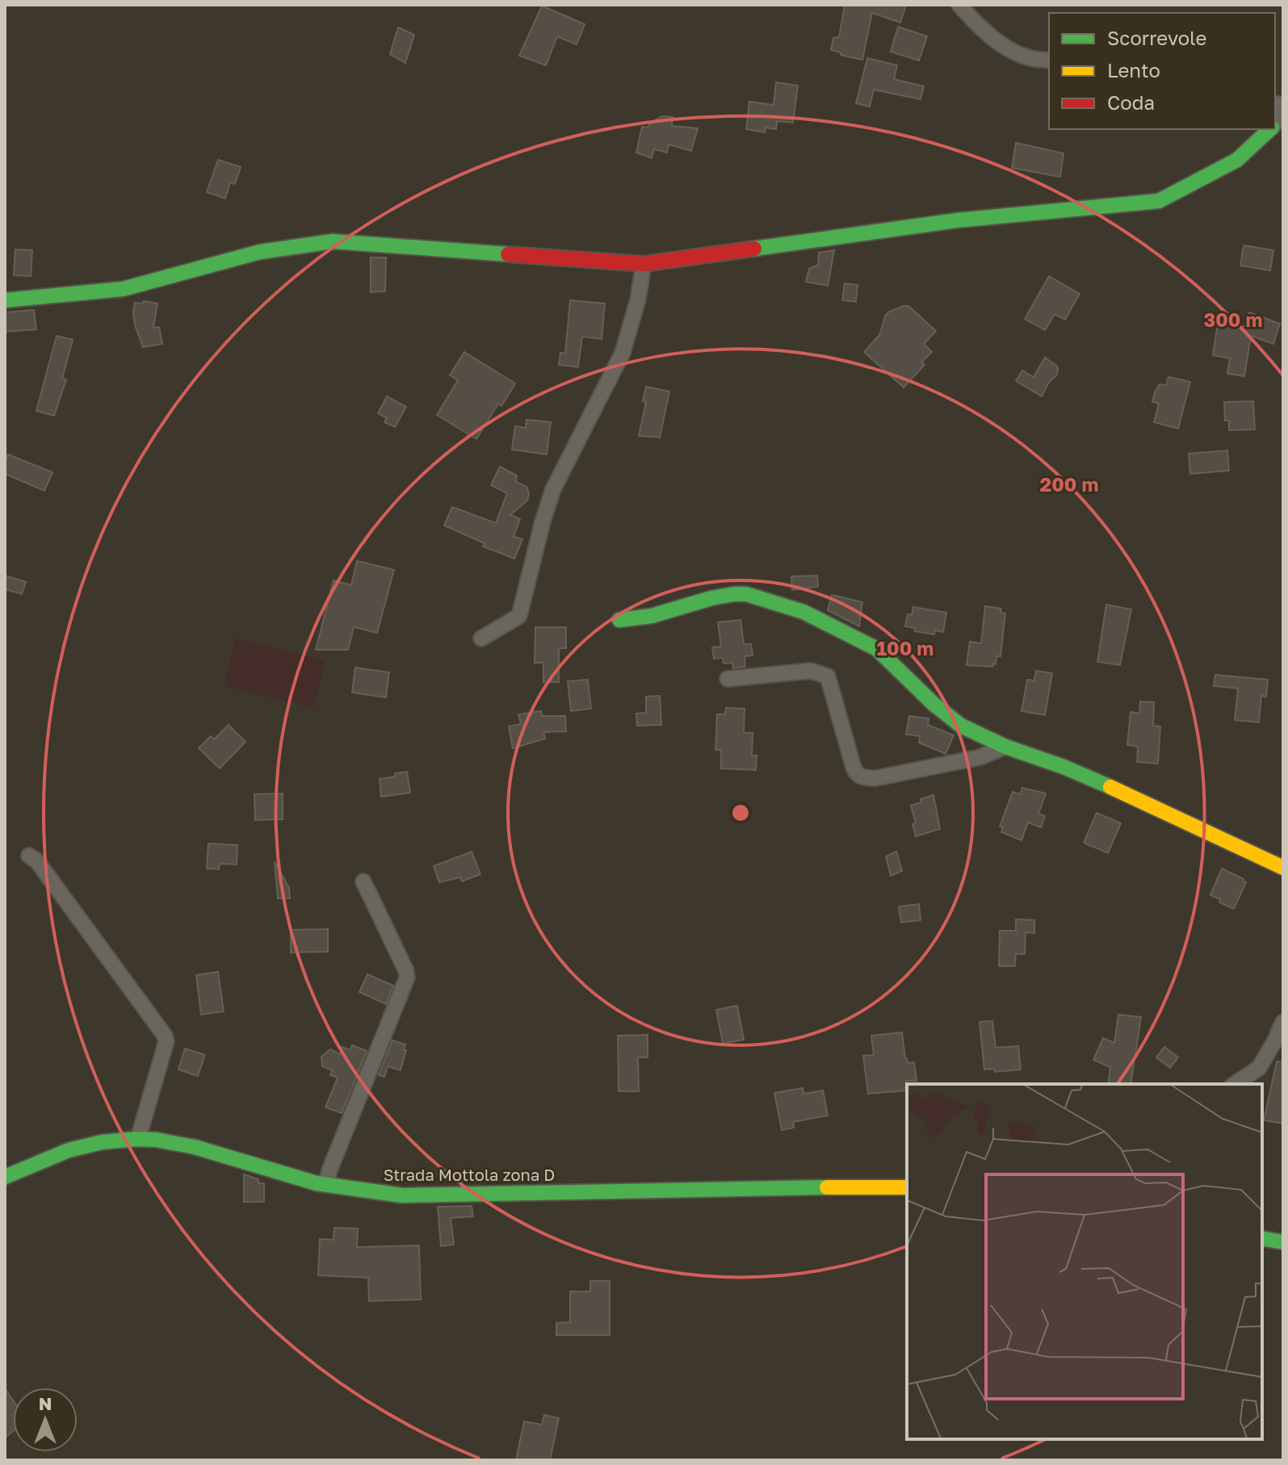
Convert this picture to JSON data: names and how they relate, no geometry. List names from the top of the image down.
{
  "streets": {
    "street": ["Strada Mottola zona D"]
  },
  "legend": ["Scorrevole", "Lento", "Coda"],
  "north": "top",
  "rings": ["300 m", "200 m", "100 m"]
}
